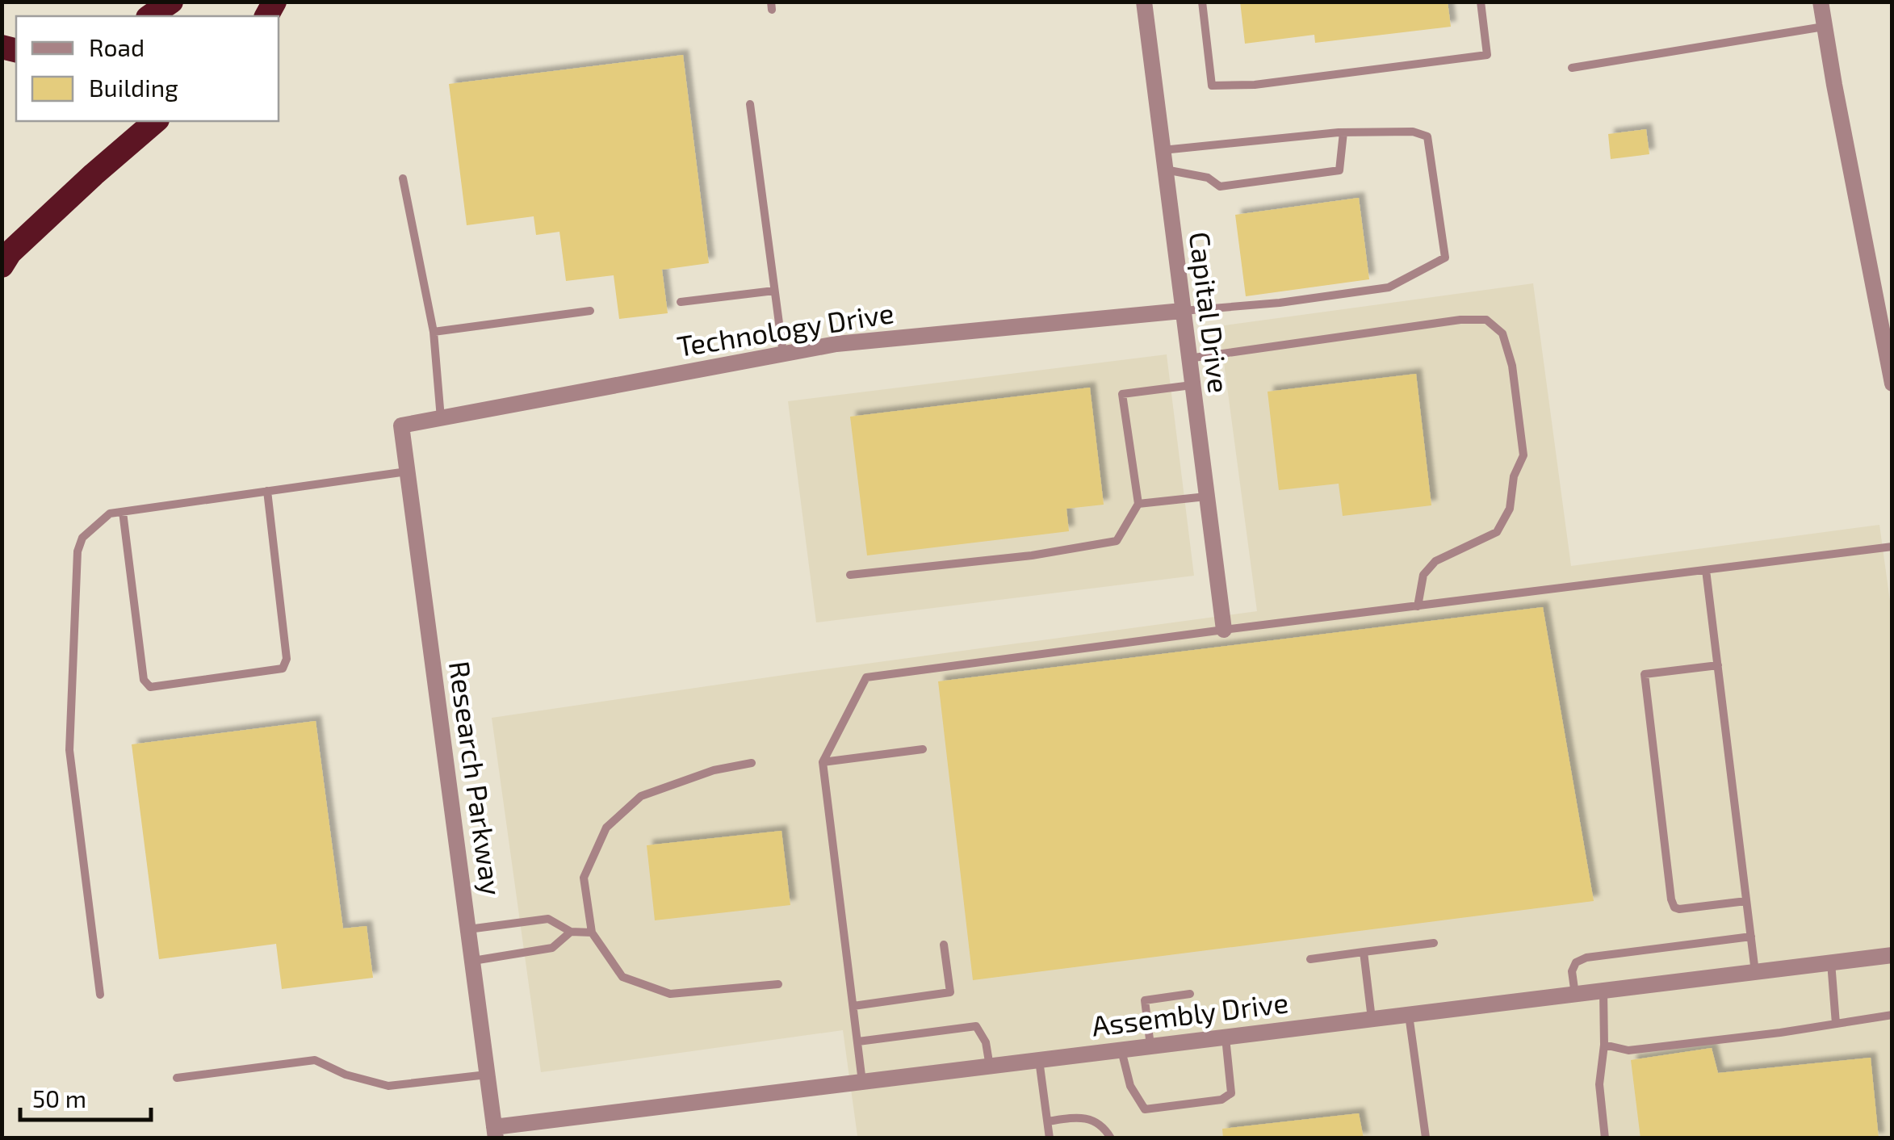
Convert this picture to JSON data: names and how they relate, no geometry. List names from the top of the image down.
{
  "streets": {
    "street": [
      "Capital Drive",
      "Technology Drive",
      "Research Parkway",
      "Assembly Drive"
    ]
  },
  "crossings": [
    ["Capital Drive", "Technology Drive"],
    ["Technology Drive", "Research Parkway"],
    ["Research Parkway", "Assembly Drive"]
  ],
  "legend": ["Road", "Building"],
  "scale_bar": "50 m"
}
